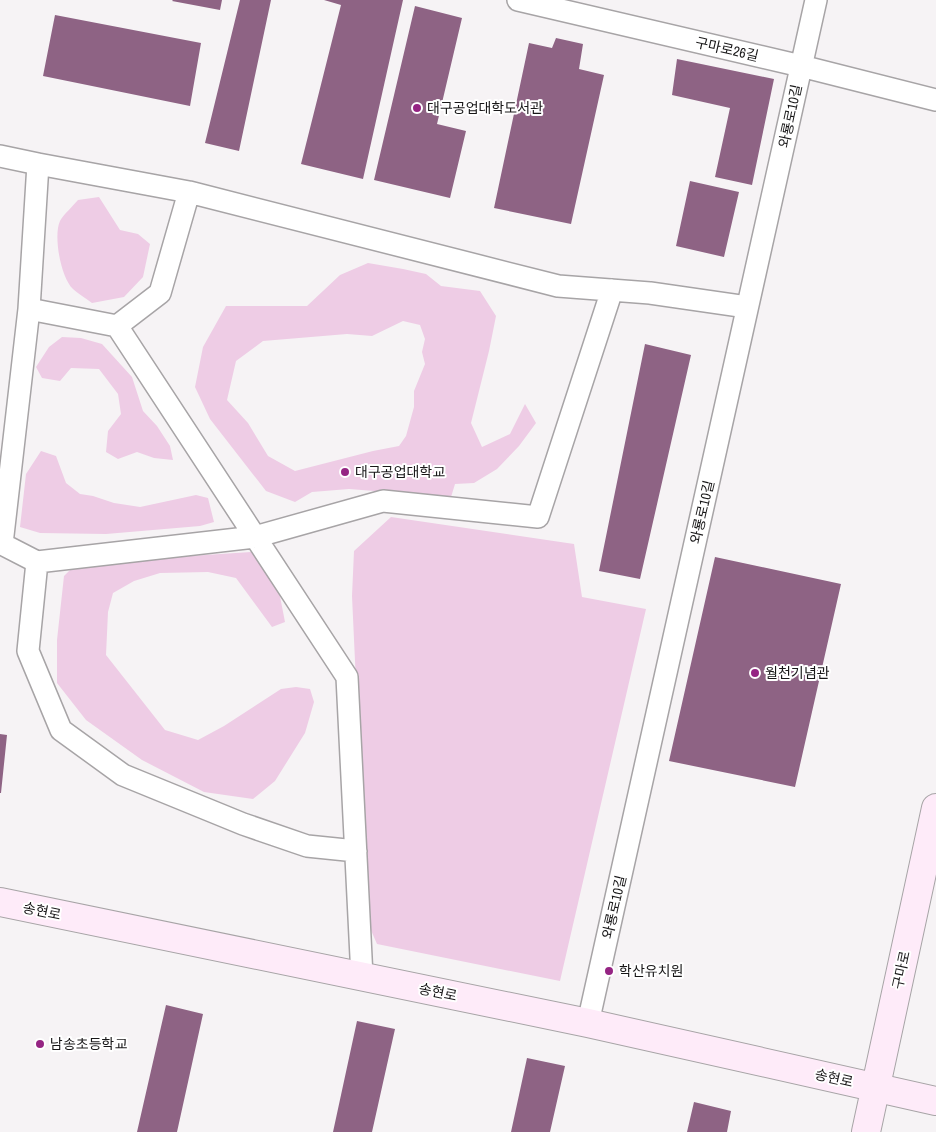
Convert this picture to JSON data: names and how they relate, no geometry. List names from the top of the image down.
{
  "streets": {
    "main road": ["송현로", "구마로"],
    "street": ["구마로26길", "와룡로10길"]
  },
  "crossings": [
    ["구마로26길", "와룡로10길"],
    ["와룡로10길", "송현로"],
    ["송현로", "구마로"]
  ],
  "places": [
    "대구공업대학도서관",
    "대구공업대학교",
    "월천기념관",
    "학산유치원",
    "남송초등학교"
  ]
}
